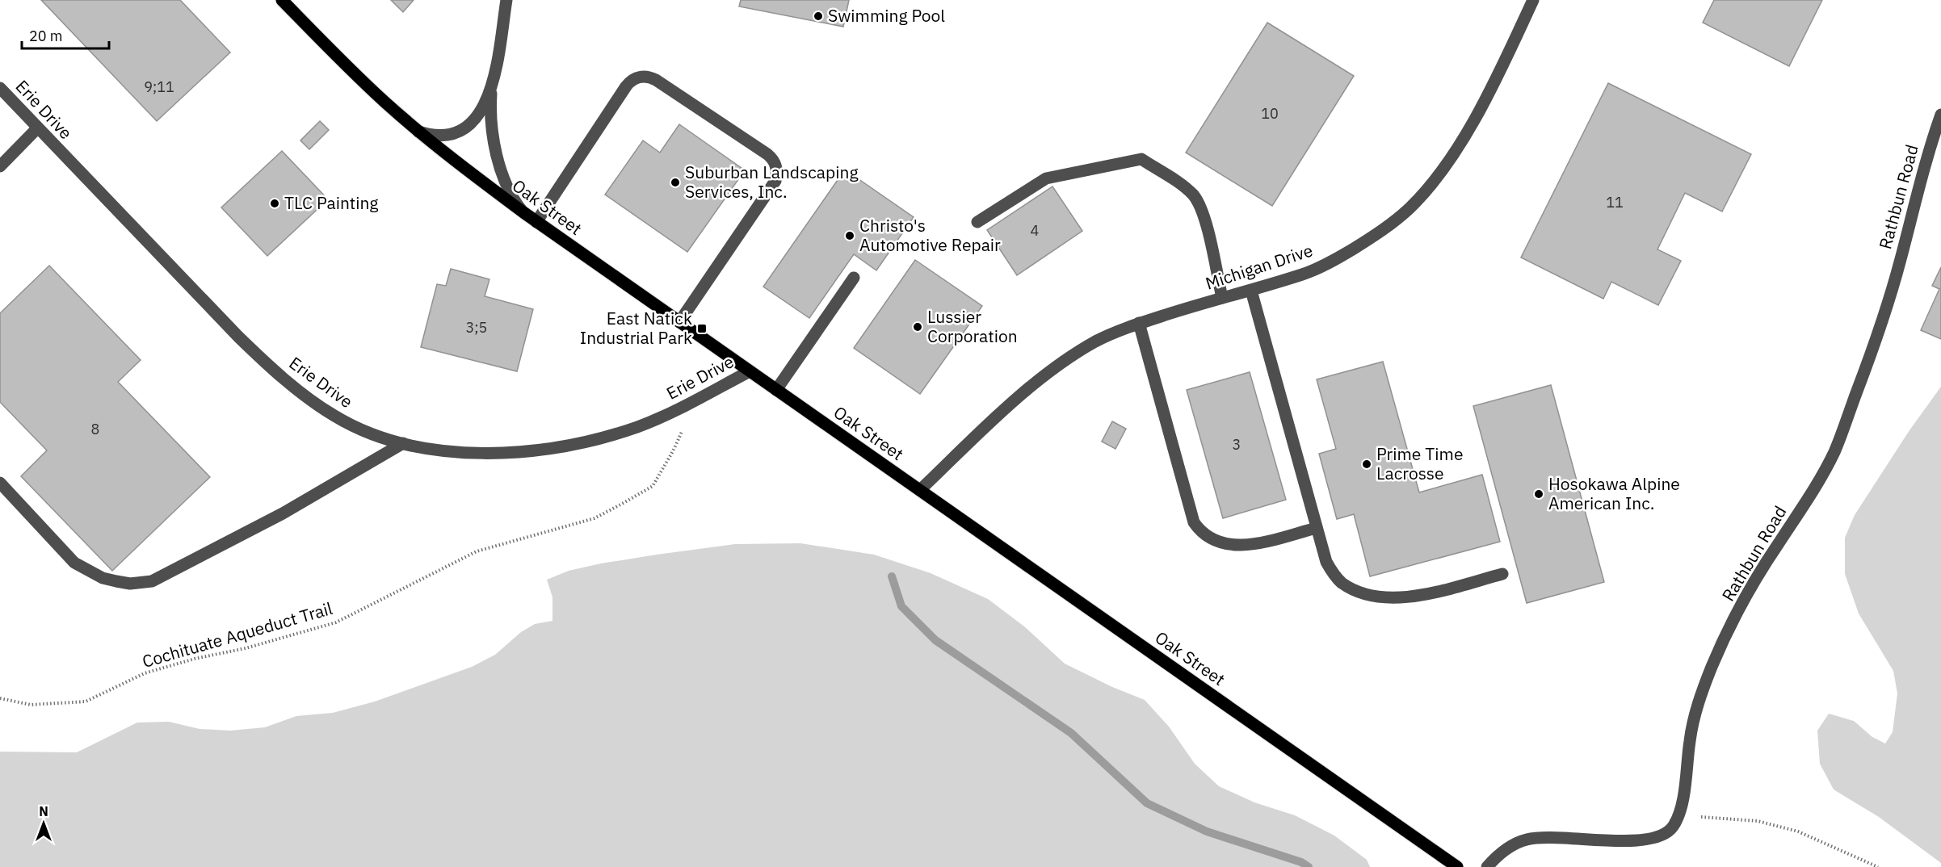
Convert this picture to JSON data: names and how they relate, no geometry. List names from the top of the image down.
{
  "streets": {
    "main road": ["Oak Street"],
    "street": ["Erie Drive", "Rathbun Road", "Michigan Drive"],
    "path": ["Cochituate Aqueduct Trail"]
  },
  "crossings": [
    ["Erie Drive", "Oak Street"],
    ["Erie Drive", "Cochituate Aqueduct Trail"],
    ["Oak Street", "Michigan Drive"]
  ],
  "places": {
    "other": [
      "Swimming Pool",
      "Suburban Landscaping Services, Inc.",
      "TLC Painting",
      "Christo's Automotive Repair",
      "Lussier Corporation",
      "Prime Time Lacrosse",
      "Hosokawa Alpine American Inc."
    ],
    "transit": ["East Natick Industrial Park"]
  },
  "house_numbers": [
    "9;11",
    "10",
    "11",
    "4",
    "3;5",
    "8",
    "3"
  ],
  "scale_bar": "20 m",
  "north": "top"
}
